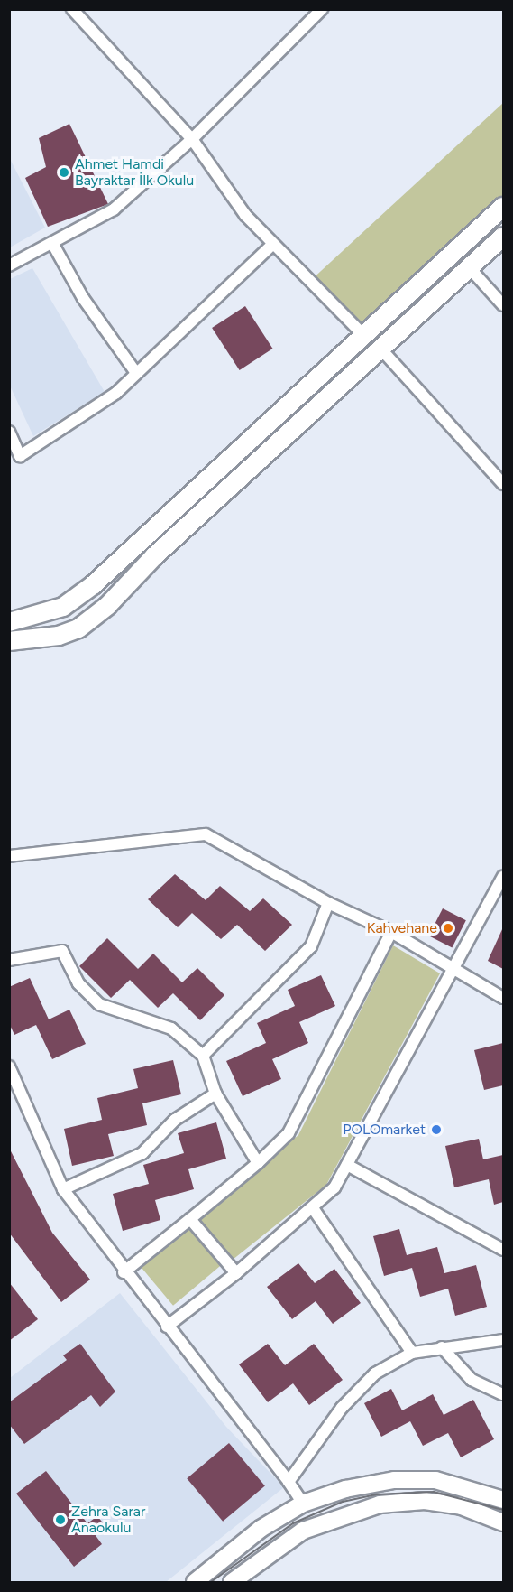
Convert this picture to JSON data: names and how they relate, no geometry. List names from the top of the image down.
{
  "places": [
    "Ahmet Hamdi Bayraktar İlk Okulu",
    "Kahvehane",
    "POLOmarket",
    "Zehra Sarar Anaokulu"
  ]
}
